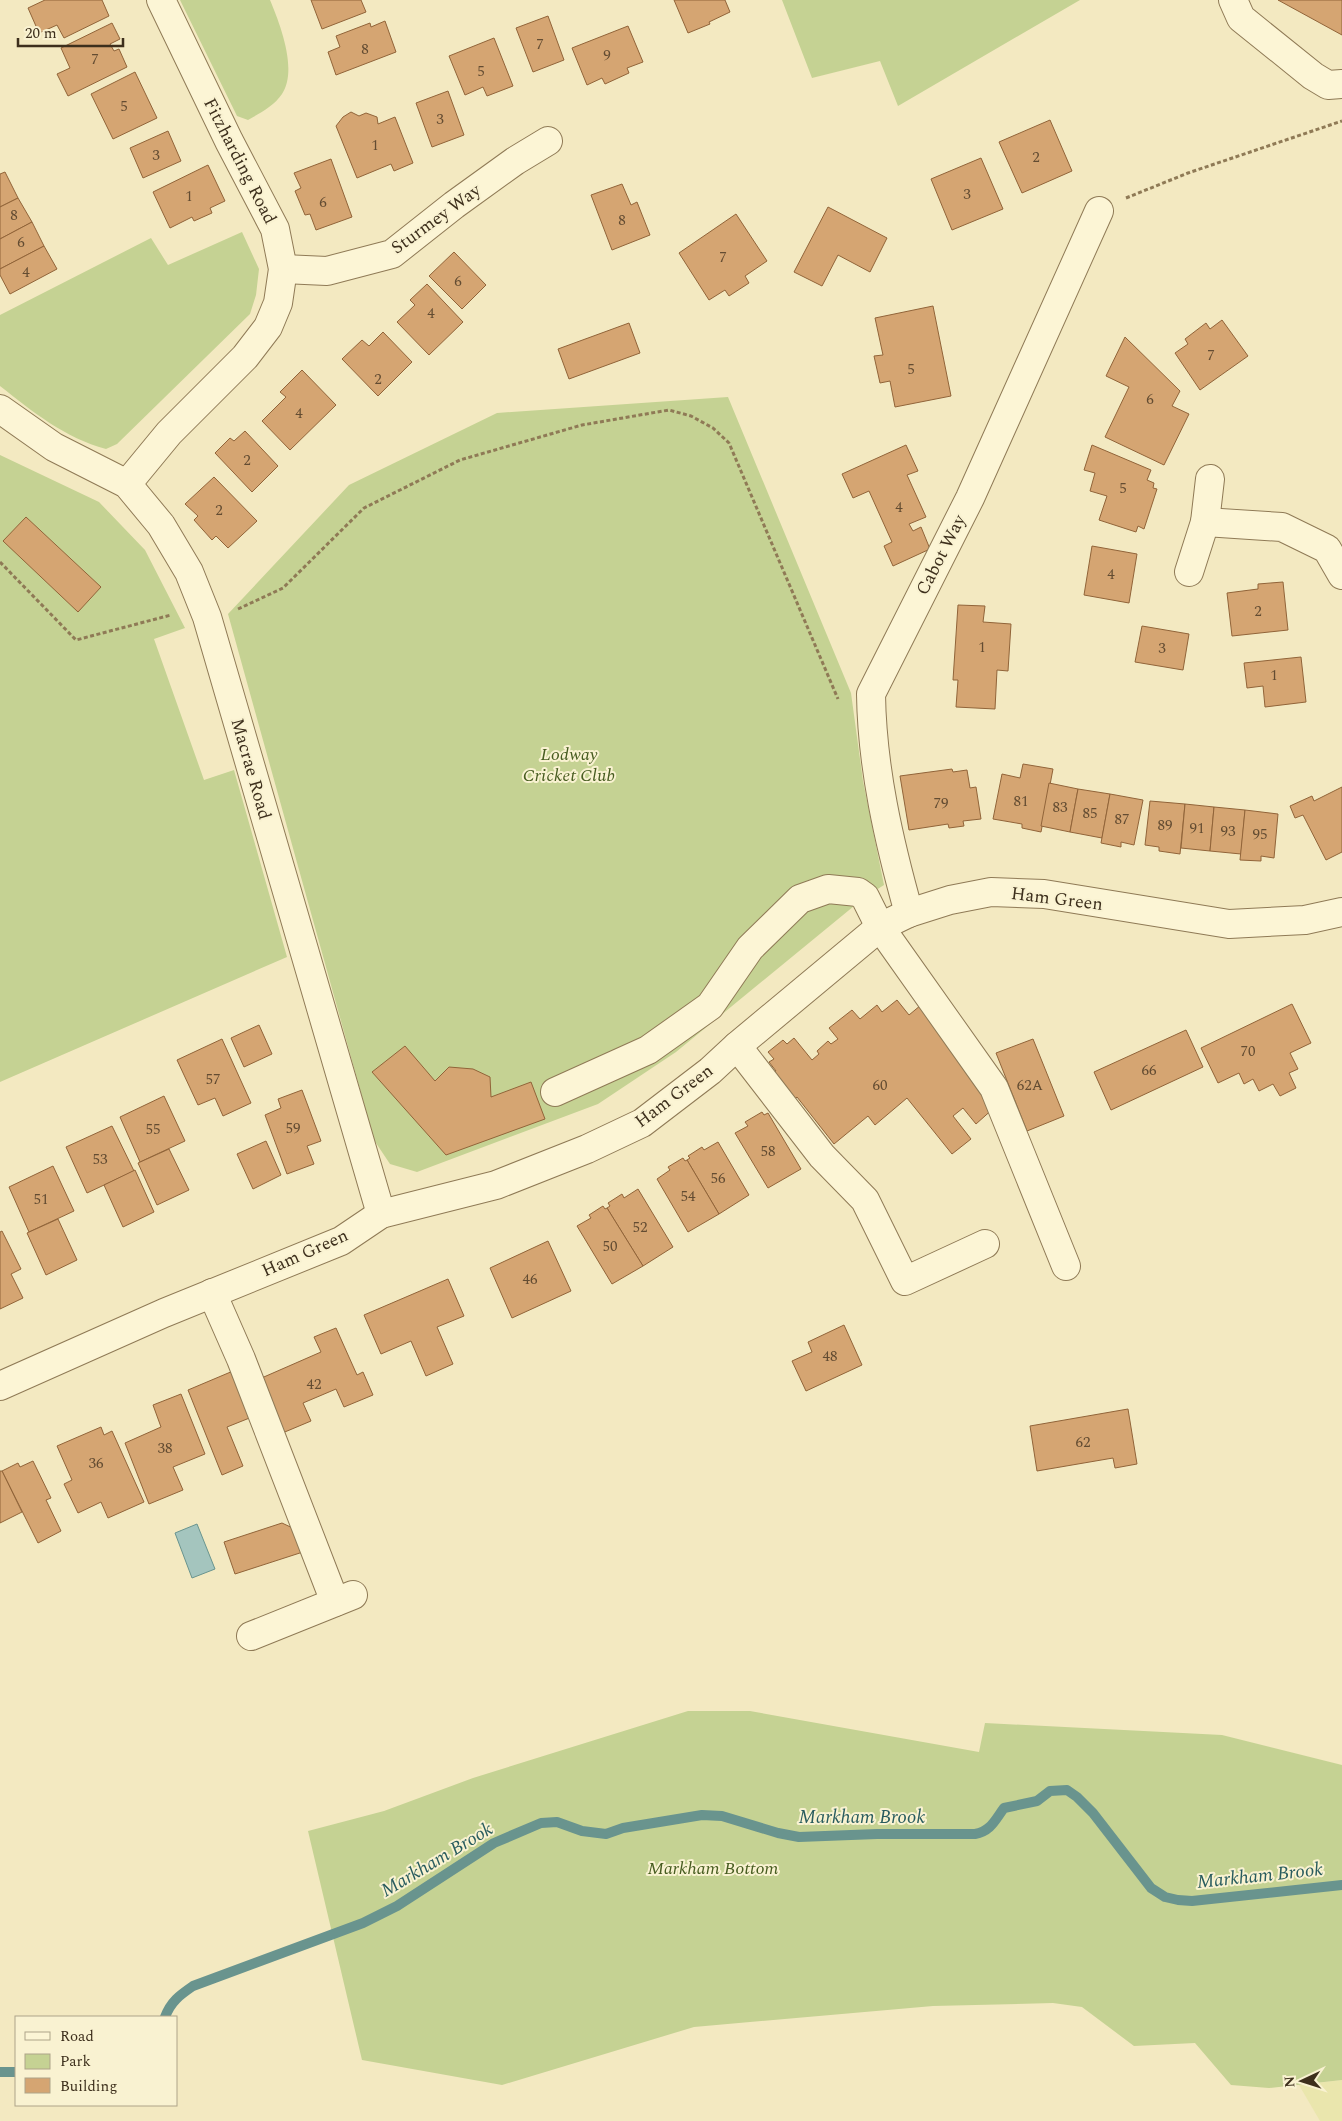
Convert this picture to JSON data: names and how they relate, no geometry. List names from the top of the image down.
{
  "streets": {
    "street": [
      "Fitzharding Road",
      "Sturmey Way",
      "Cabot Way",
      "Macrae Road",
      "Ham Green"
    ]
  },
  "crossings": [
    ["Fitzharding Road", "Sturmey Way"],
    ["Fitzharding Road", "Macrae Road"],
    ["Cabot Way", "Ham Green"],
    ["Macrae Road", "Ham Green"]
  ],
  "water": ["Markham Brook"],
  "parks": ["Lodway Cricket Club", "Markham Bottom"],
  "house_numbers": [
    "7",
    "8",
    "9",
    "7",
    "5",
    "5",
    "3",
    "1",
    "3",
    "2",
    "3",
    "1",
    "6",
    "8",
    "8",
    "6",
    "7",
    "4",
    "6",
    "4",
    "7",
    "5",
    "2",
    "6",
    "4",
    "2",
    "5",
    "4",
    "2",
    "4",
    "2",
    "1",
    "3",
    "1",
    "81",
    "79",
    "83",
    "85",
    "87",
    "89",
    "91",
    "93",
    "95",
    "70",
    "66",
    "57",
    "60",
    "62A",
    "59",
    "55",
    "58",
    "53",
    "56",
    "54",
    "51",
    "52",
    "50",
    "46",
    "48",
    "42",
    "62",
    "38",
    "36"
  ],
  "legend": ["Road", "Park", "Building"],
  "scale_bar": "20 m",
  "north": "left"
}
